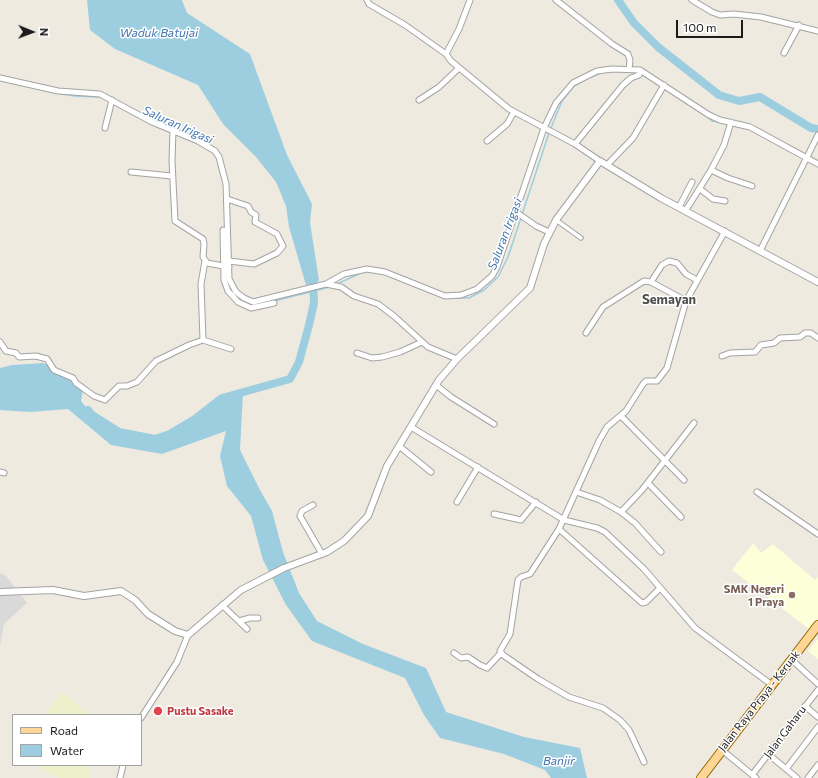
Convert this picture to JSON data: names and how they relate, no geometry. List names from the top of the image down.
{
  "streets": {
    "main road": ["Jalan Raya Praya - Keruak"],
    "street": ["Jalan Gaharu"]
  },
  "districts": ["Semayan"],
  "water": ["Waduk Batujai", "Saluran Irigasi", "Banjir"],
  "places": ["SMK Negeri 1 Praya", "Pustu Sasake"],
  "legend": ["Road", "Water"],
  "scale_bar": "100 m",
  "north": "right"
}
